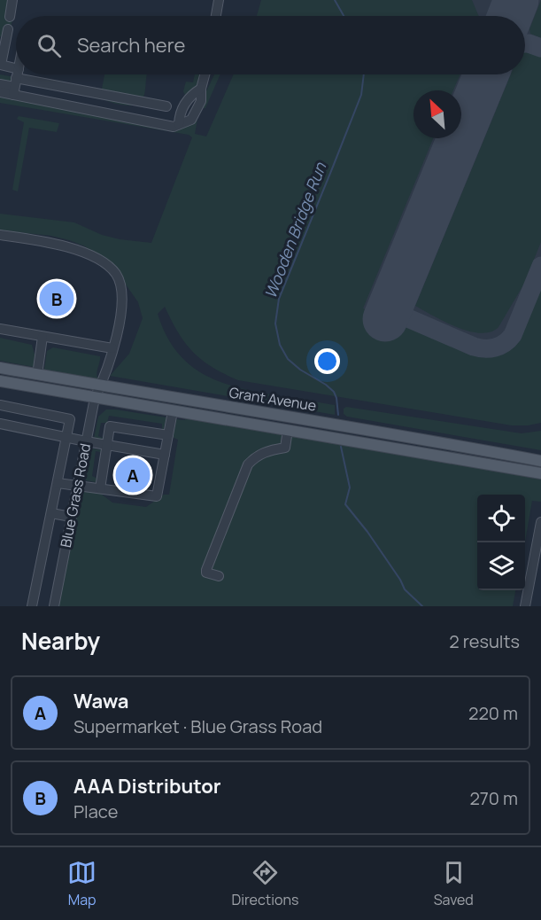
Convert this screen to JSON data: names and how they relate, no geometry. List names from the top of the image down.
{
  "streets": {
    "main road": ["Grant Avenue"],
    "street": ["Blue Grass Road"]
  },
  "crossings": [
    ["Grant Avenue", "Blue Grass Road"]
  ],
  "water": ["Wooden Bridge Run"],
  "north": "top left",
  "page": {
    "search": "Search here",
    "pins": ["B", "A"],
    "heading": ["Nearby", "2 results"],
    "list": [
      {
        "mark": "A",
        "name": "Wawa",
        "note": "Supermarket · Blue Grass Road",
        "value": "220 m"
      },
      {
        "mark": "B",
        "name": "AAA Distributor",
        "note": "Place",
        "value": "270 m"
      }
    ],
    "nav": ["Map", "Directions", "Saved"]
  }
}
